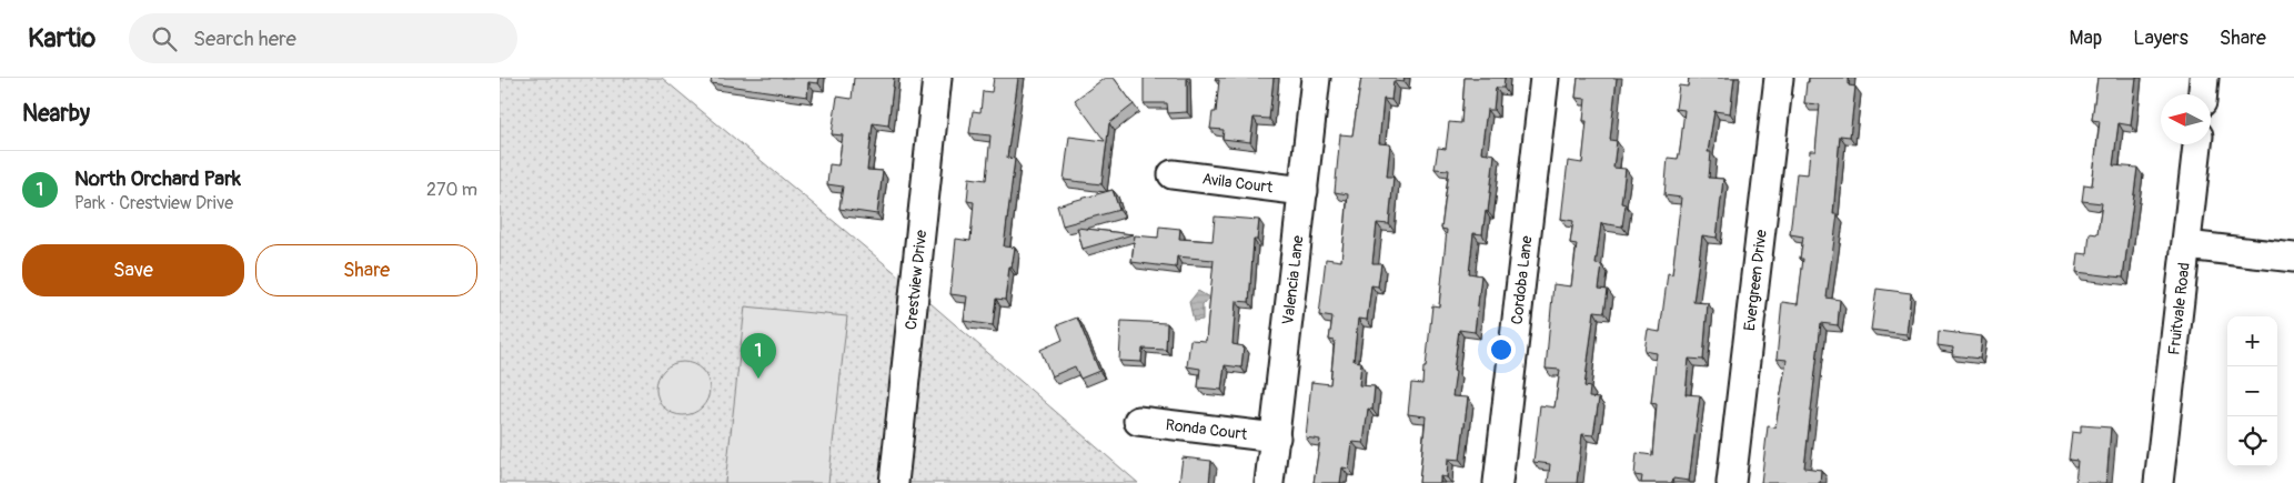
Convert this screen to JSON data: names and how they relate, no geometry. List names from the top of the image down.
{
  "streets": {
    "street": [
      "Avila Court",
      "Crestview Drive",
      "Cordoba Lane",
      "Evergreen Drive",
      "Valencia Lane",
      "Fruitvale Road",
      "Ronda Court"
    ]
  },
  "crossings": [
    ["Avila Court", "Valencia Lane"],
    ["Valencia Lane", "Ronda Court"]
  ],
  "north": "left",
  "page": {
    "header": "Kartio",
    "search": "Search here",
    "nav": ["Map", "Layers", "Share"],
    "heading": "Nearby",
    "list": [
      {
        "mark": "1",
        "name": "North Orchard Park",
        "note": "Park · Crestview Drive",
        "value": "270 m"
      }
    ],
    "buttons": ["Save", "Share"],
    "map_buttons": ["+", "−"],
    "pins": "1"
  }
}
